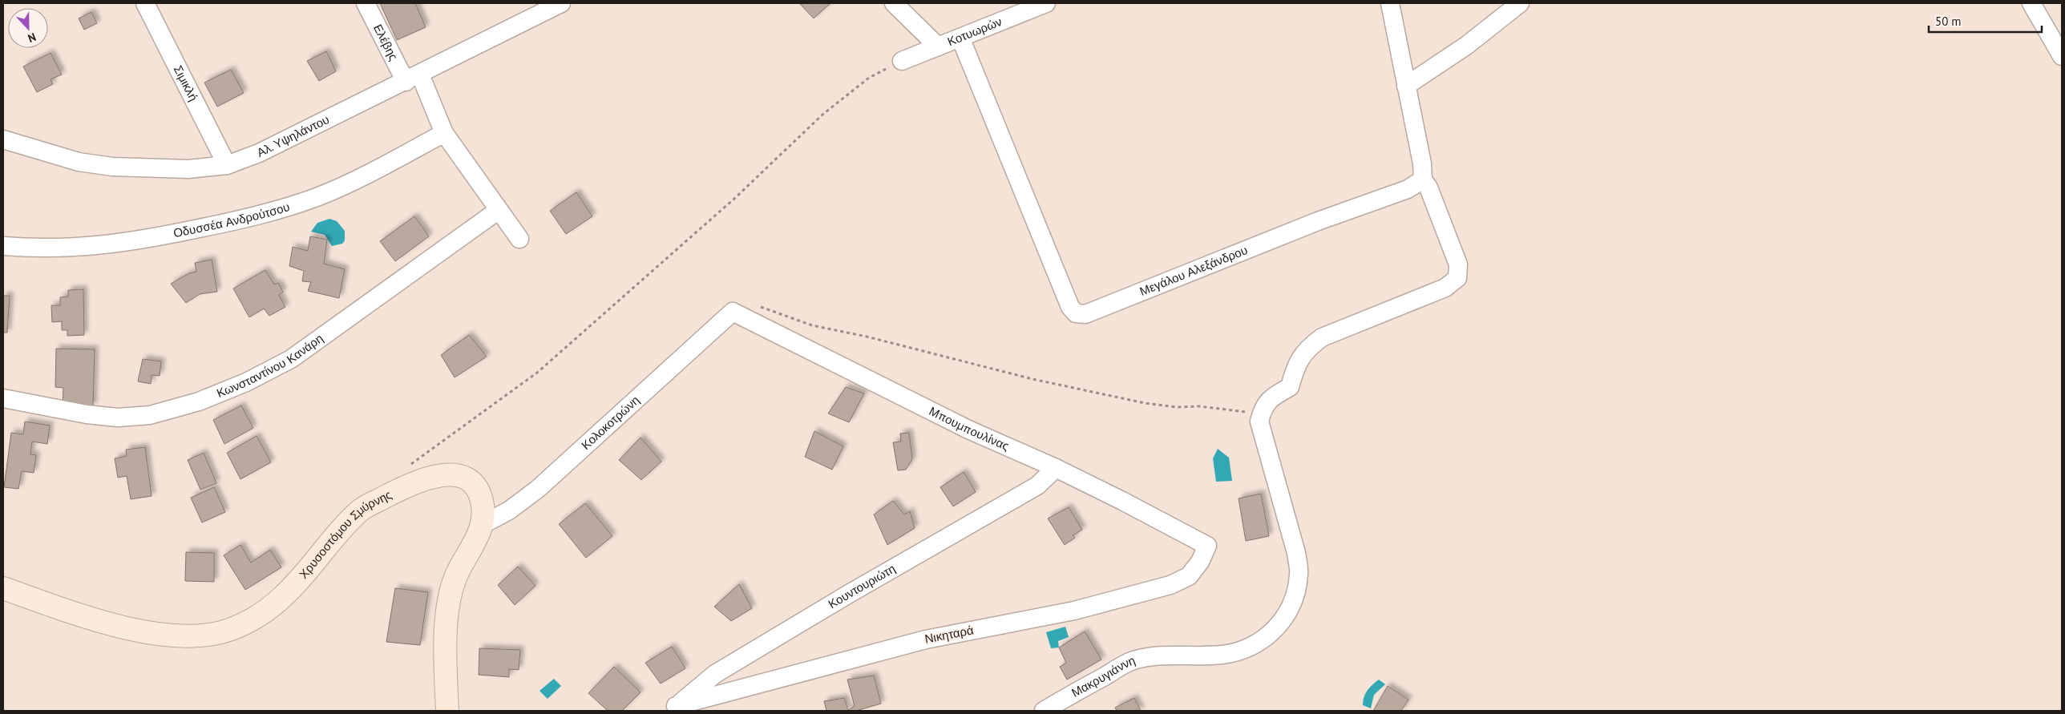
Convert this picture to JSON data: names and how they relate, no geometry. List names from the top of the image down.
{
  "streets": {
    "street": [
      "Κοτυωρών",
      "Ελέβης",
      "Σιμικλή",
      "Αλ. Υψηλάντου",
      "Οδυσσέα Ανδρούτσου",
      "Μεγάλου Αλεξάνδρου",
      "Κωνσταντίνου Κανάρη",
      "Κολοκοτρώνη",
      "Μπουμπουλίνας",
      "Χρυσοστόμου Σμύρνης",
      "Κουντουριώτη",
      "Νικηταρά",
      "Μακρυγιάννη"
    ]
  },
  "crossings": [
    ["Κοτυωρών", "Μεγάλου Αλεξάνδρου"],
    ["Ελέβης", "Αλ. Υψηλάντου"],
    ["Ελέβης", "Οδυσσέα Ανδρούτσου"],
    ["Ελέβης", "Κωνσταντίνου Κανάρη"],
    ["Σιμικλή", "Αλ. Υψηλάντου"],
    ["Κολοκοτρώνη", "Μπουμπουλίνας"],
    ["Κολοκοτρώνη", "Χρυσοστόμου Σμύρνης"],
    ["Μπουμπουλίνας", "Κουντουριώτη"],
    ["Μπουμπουλίνας", "Νικηταρά"],
    ["Κουντουριώτη", "Νικηταρά"]
  ],
  "scale_bar": "50 m",
  "north": "bottom"
}
